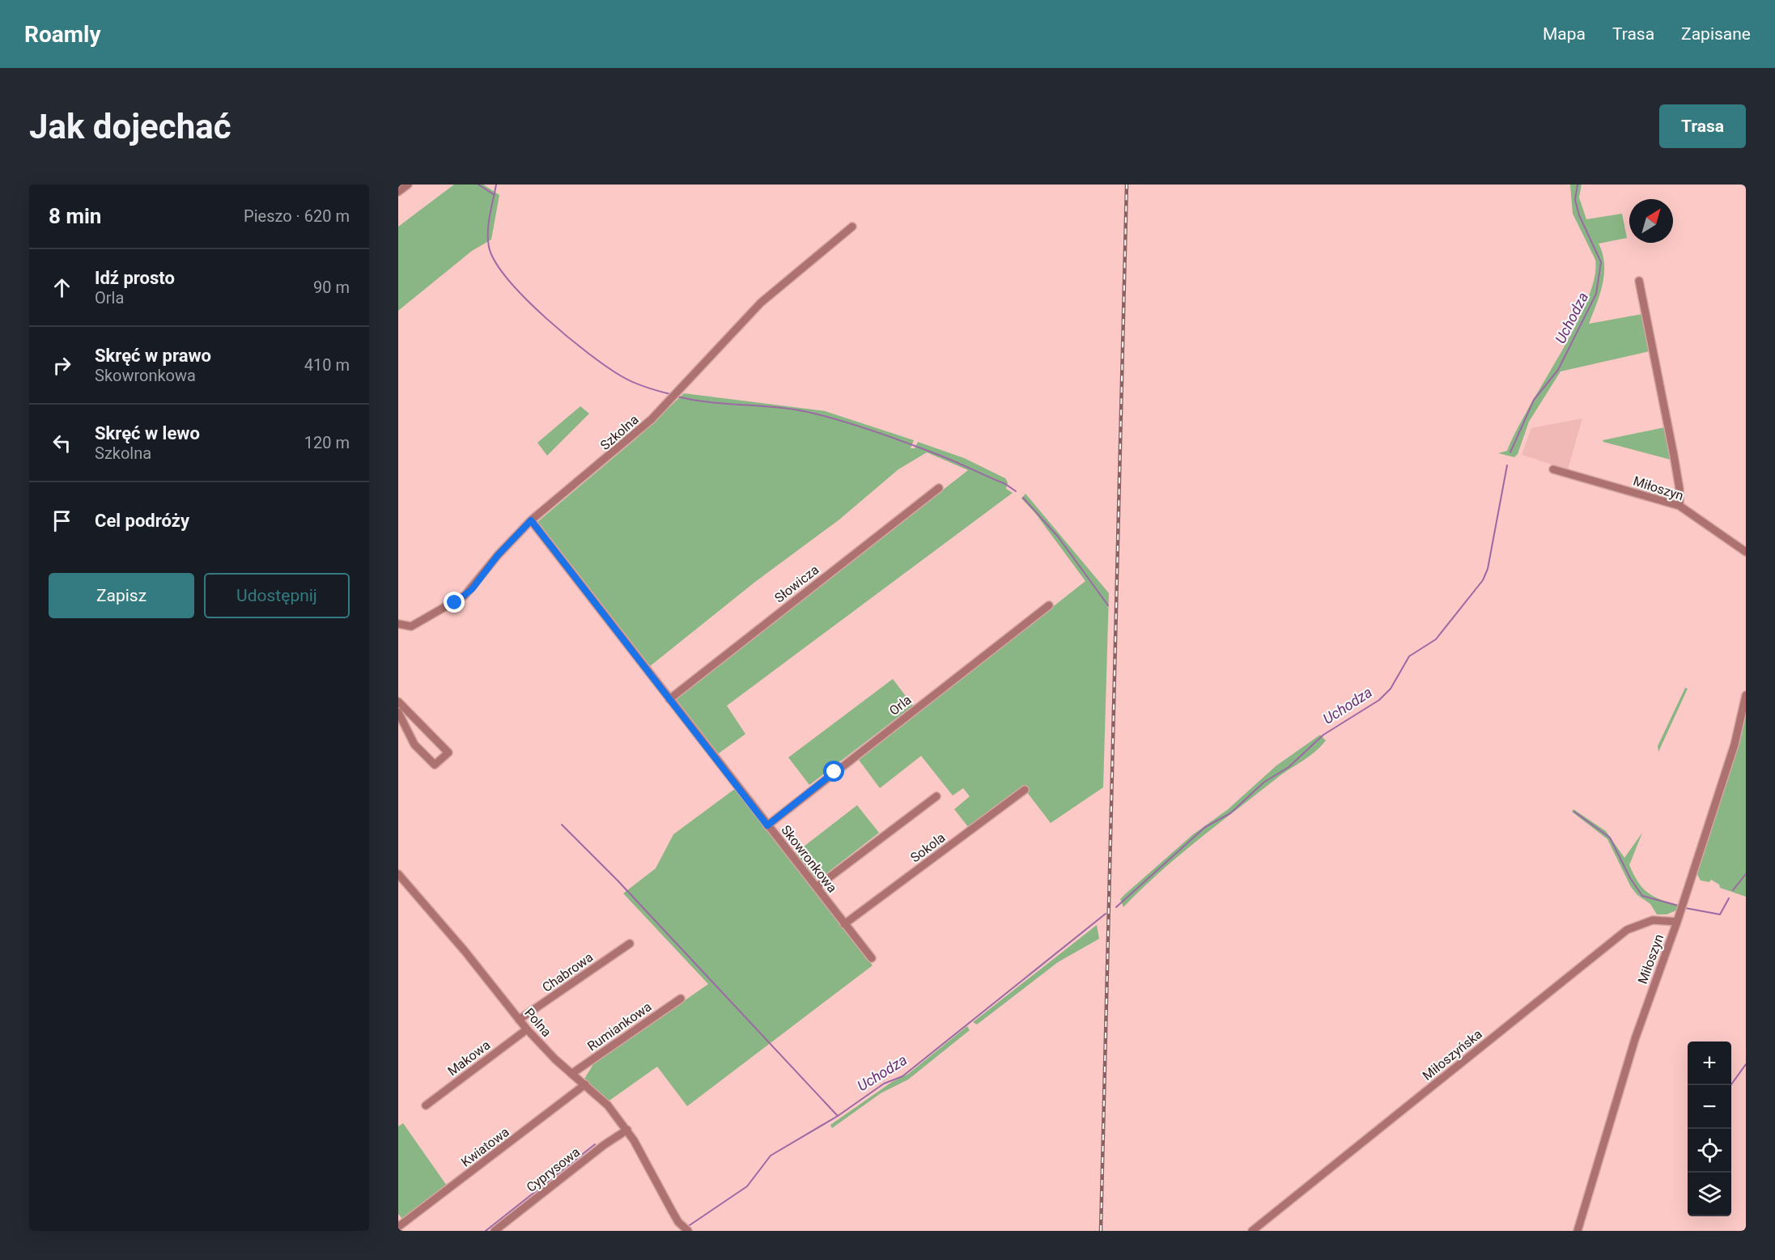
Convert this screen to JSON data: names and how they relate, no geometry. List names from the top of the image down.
{
  "streets": {
    "street": [
      "Szkolna",
      "Miłoszyn",
      "Słowicza",
      "Orla",
      "Sokola",
      "Skowronkowa",
      "Chabrowa",
      "Polna",
      "Rumiankowa",
      "Miłoszyńska",
      "Makowa",
      "Kwiatowa",
      "Cyprysowa"
    ]
  },
  "crossings": [
    ["Szkolna", "Skowronkowa"],
    ["Miłoszyn", "Miłoszyńska"],
    ["Słowicza", "Skowronkowa"],
    ["Orla", "Skowronkowa"],
    ["Sokola", "Skowronkowa"],
    ["Chabrowa", "Polna"],
    ["Polna", "Rumiankowa"],
    ["Polna", "Makowa"],
    ["Polna", "Kwiatowa"],
    ["Polna", "Cyprysowa"]
  ],
  "water": ["Uchodza"],
  "north": "top right",
  "page": {
    "header": "Roamly",
    "nav": ["Mapa", "Trasa", "Zapisane"],
    "buttons": [
      "Trasa",
      ["Zapisz", "Udostępnij"]
    ],
    "title": "Jak dojechać",
    "heading": ["8 min", "Pieszo · 620 m"],
    "list": [
      ["Idź prosto", "Orla", "90 m"],
      ["Skręć w prawo", "Skowronkowa", "410 m"],
      ["Skręć w lewo", "Szkolna", "120 m"],
      "Cel podróży"
    ],
    "map_buttons": ["+", "−"]
  }
}
